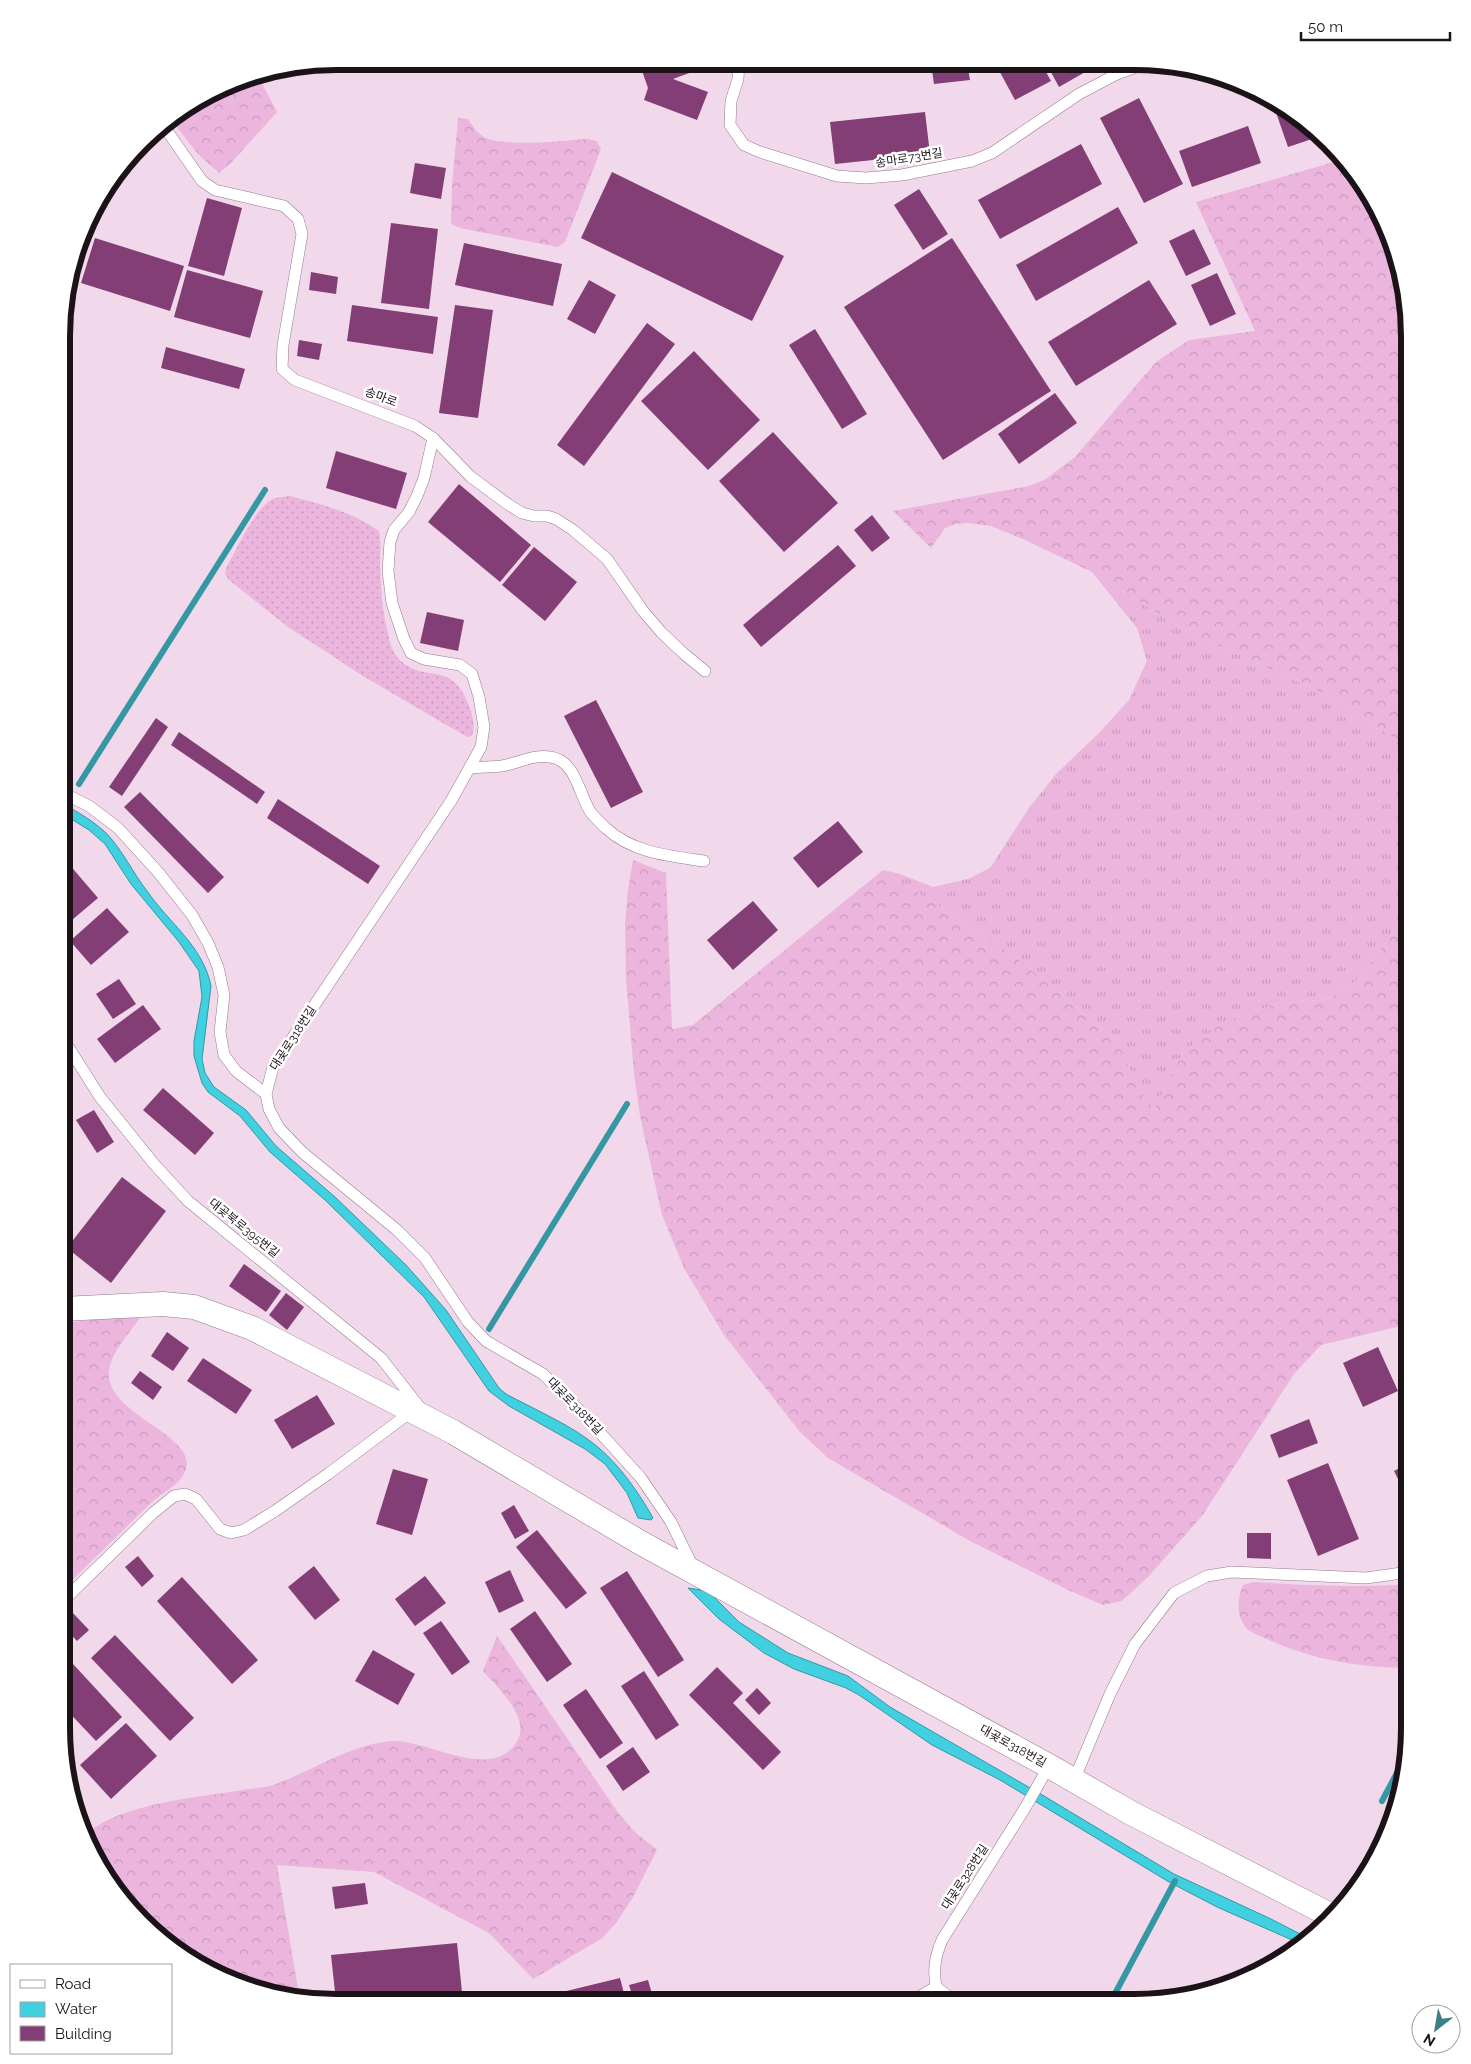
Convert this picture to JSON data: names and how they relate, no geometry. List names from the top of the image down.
{
  "streets": {
    "street": ["대곶로318번길"],
    "lane": [
      "송마로73번길",
      "송마로",
      "대곶북로395번길",
      "대곶로328번길"
    ]
  },
  "crossings": [
    ["송마로", "대곶로318번길"],
    ["대곶로318번길", "대곶북로395번길"],
    ["대곶로318번길", "대곶로328번길"]
  ],
  "legend": ["Road", "Water", "Building"],
  "scale_bar": "50 m",
  "north": "bottom left"
}
